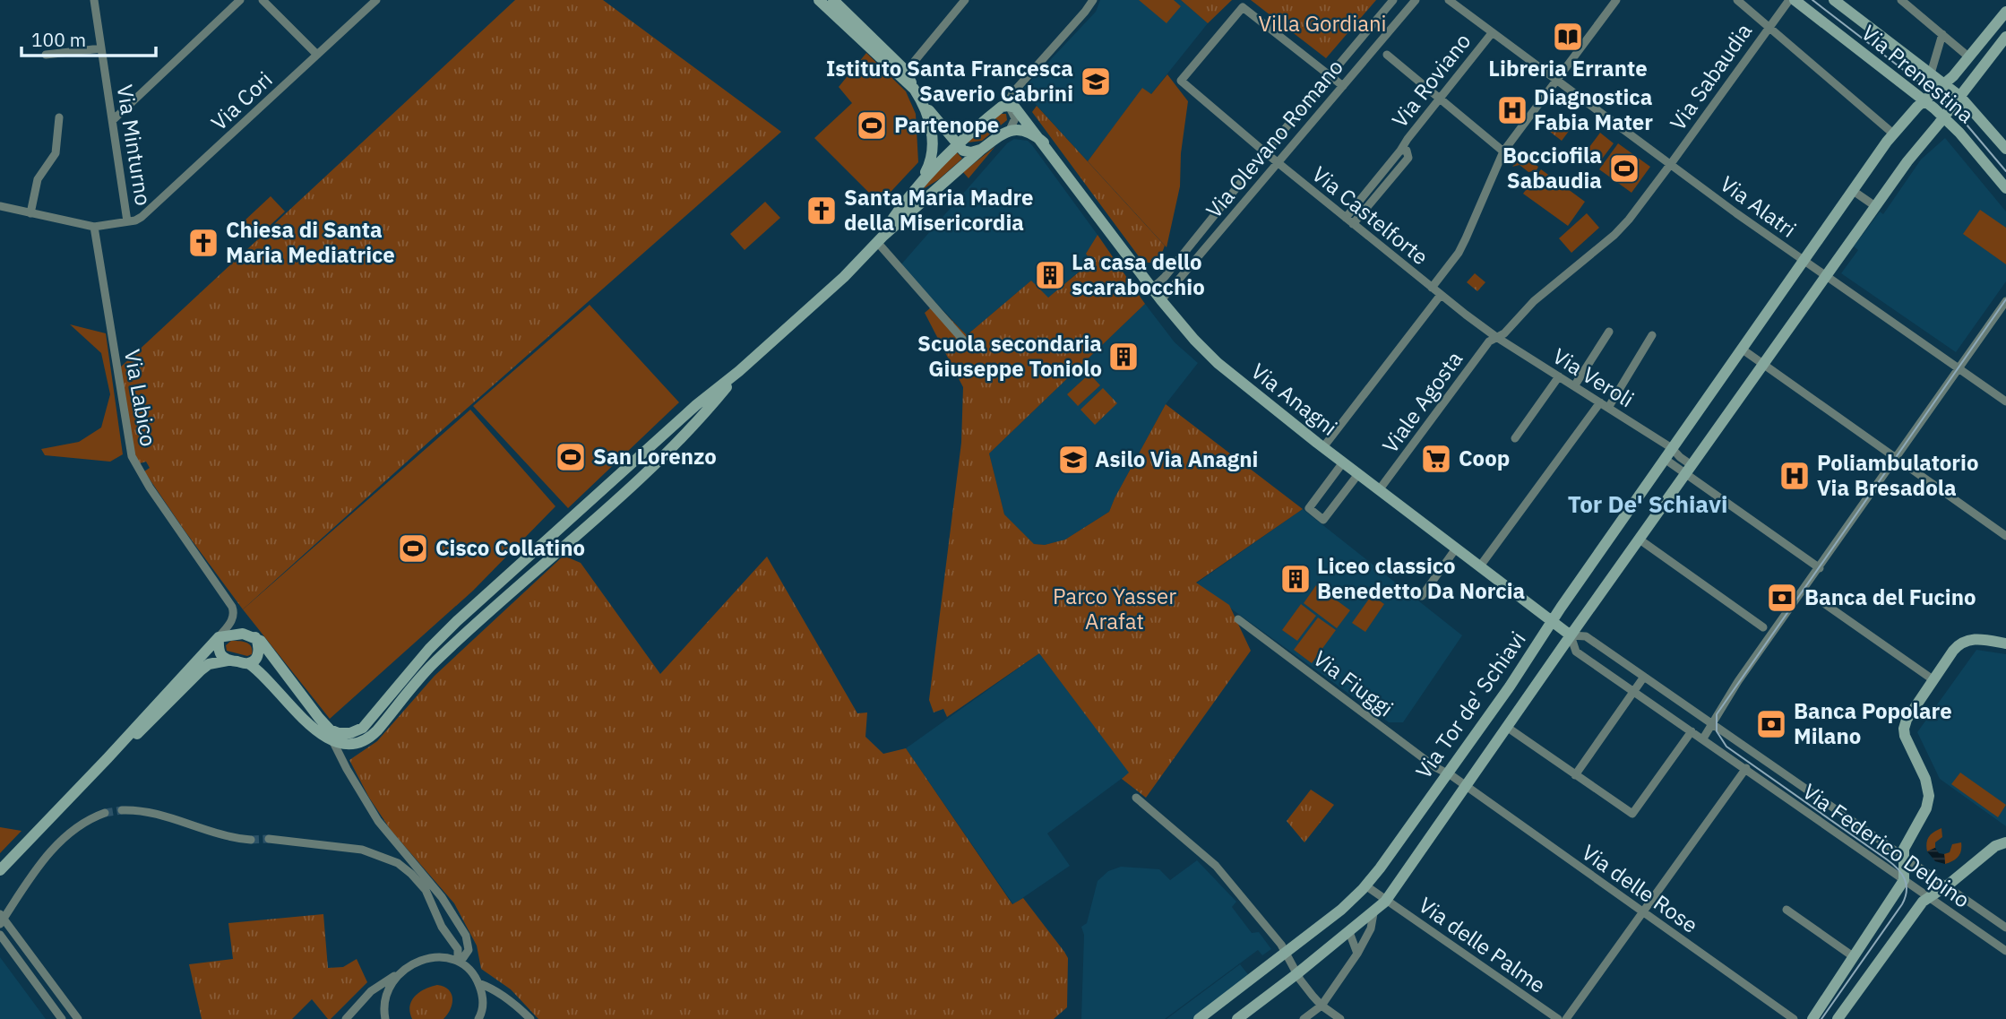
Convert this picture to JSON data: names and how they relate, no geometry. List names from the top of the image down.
{
  "streets": {
    "street": [
      "Via Prenestina",
      "Via Sabaudia",
      "Via Roviano",
      "Via Cori",
      "Via Olevano Romano",
      "Via Minturno",
      "Via Alatri",
      "Via Castelforte",
      "Via Veroli",
      "Via Labico",
      "Via Anagni",
      "Viale Agosta",
      "Via Fiuggi",
      "Via Tor de' Schiavi",
      "Via Federico Delpino",
      "Via delle Rose",
      "Via delle Palme"
    ]
  },
  "crossings": [
    ["Via Prenestina", "Via Tor de' Schiavi"],
    ["Via Sabaudia", "Via Alatri"],
    ["Via Sabaudia", "Viale Agosta"],
    ["Via Roviano", "Via Castelforte"],
    ["Via Cori", "Via Minturno"],
    ["Via Olevano Romano", "Via Castelforte"],
    ["Via Olevano Romano", "Via Anagni"],
    ["Via Alatri", "Via Tor de' Schiavi"],
    ["Via Castelforte", "Via Veroli"],
    ["Via Castelforte", "Viale Agosta"],
    ["Via Veroli", "Viale Agosta"],
    ["Via Veroli", "Via Tor de' Schiavi"],
    ["Via Anagni", "Viale Agosta"],
    ["Via Anagni", "Via Tor de' Schiavi"],
    ["Via Fiuggi", "Via Tor de' Schiavi"],
    ["Via Fiuggi", "Via delle Rose"],
    ["Via Tor de' Schiavi", "Via delle Rose"],
    ["Via Tor de' Schiavi", "Via delle Palme"]
  ],
  "districts": ["Tor De' Schiavi"],
  "parks": ["Villa Gordiani", "Parco Yasser Arafat"],
  "places": {
    "library": ["Libreria Errante"],
    "school or university": ["Istituto Santa Francesca Saverio Cabrini", "Asilo Via Anagni"],
    "hospital": ["Diagnostica Fabia Mater", "Poliambulatorio Via Bresadola"],
    "sports": [
      "Partenope",
      "Bocciofila Sabaudia",
      "San Lorenzo",
      "Cisco Collatino"
    ],
    "church": ["Santa Maria Madre della Misericordia", "Chiesa di Santa Maria Mediatrice"],
    "building": ["La casa dello scarabocchio", "Scuola secondaria Giuseppe Toniolo", "Liceo classico Benedetto Da Norcia"],
    "supermarket": ["Coop"],
    "bank": ["Banca del Fucino", "Banca Popolare Milano"]
  },
  "scale_bar": "100 m"
}
